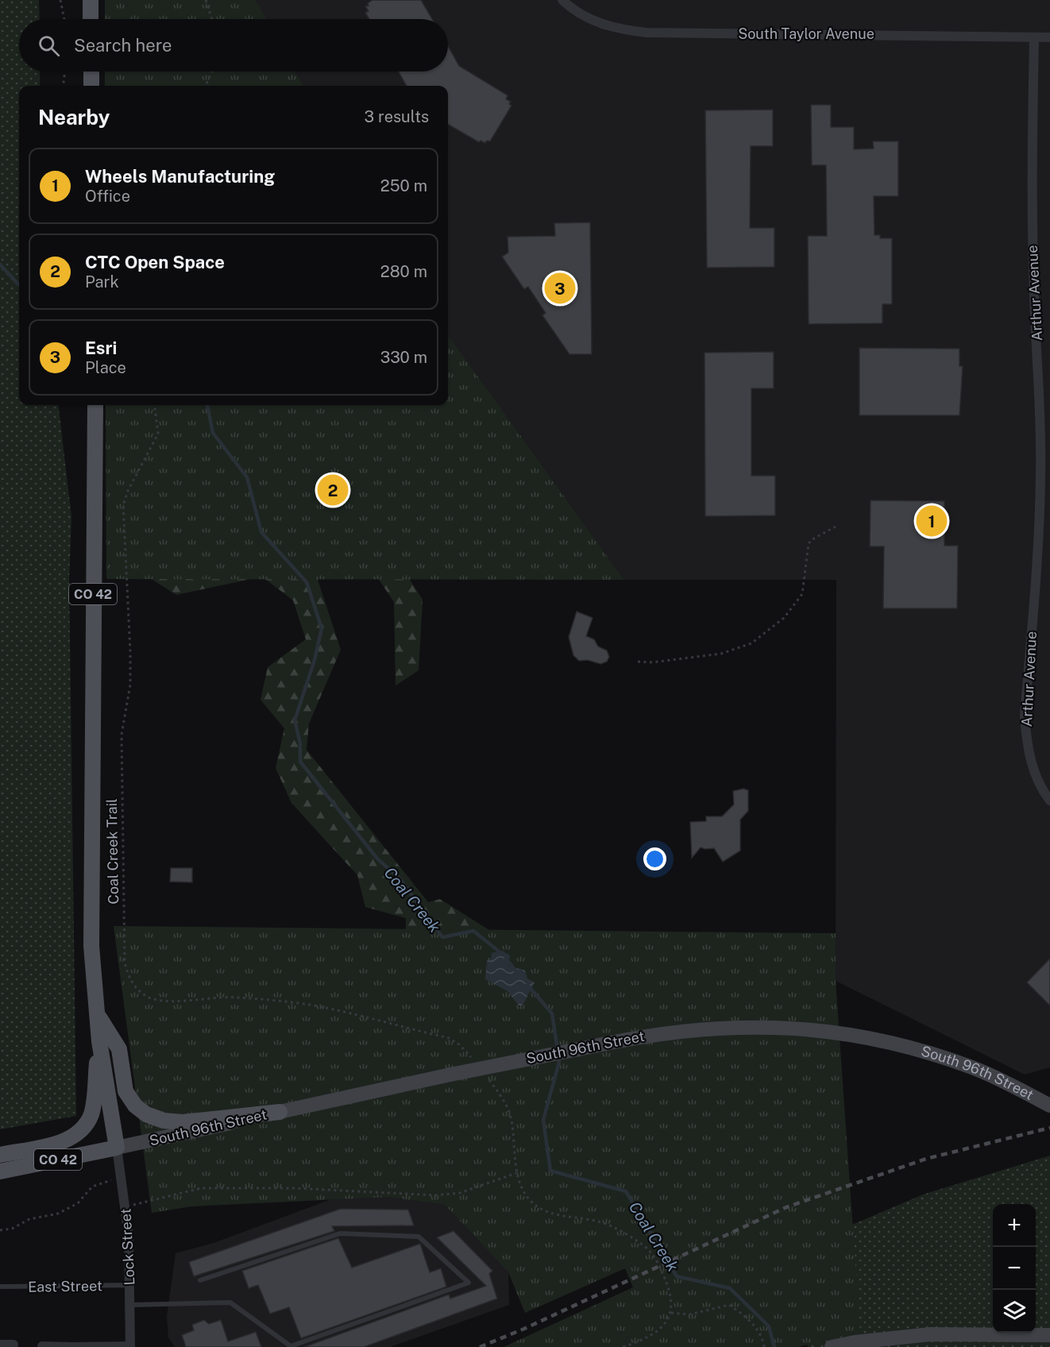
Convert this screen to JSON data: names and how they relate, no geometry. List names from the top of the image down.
{
  "streets": {
    "main road": ["CO 42", "South 96th Street"],
    "street": ["South Taylor Avenue", "Arthur Avenue", "Lock Street"],
    "lane": ["East Street"],
    "path": ["Coal Creek Trail"]
  },
  "crossings": [
    ["South Taylor Avenue", "Arthur Avenue"],
    ["CO 42", "South 96th Street"],
    ["CO 42", "Lock Street"],
    ["South 96th Street", "Lock Street"],
    ["Lock Street", "East Street"]
  ],
  "water": ["Coal Creek"],
  "page": {
    "search": "Search here",
    "heading": ["Nearby", "3 results"],
    "list": [
      {
        "mark": "1",
        "name": "Wheels Manufacturing",
        "note": "Office",
        "value": "250 m"
      },
      {
        "mark": "2",
        "name": "CTC Open Space",
        "note": "Park",
        "value": "280 m"
      },
      {
        "mark": "3",
        "name": "Esri",
        "note": "Place",
        "value": "330 m"
      }
    ],
    "pins": ["3", "2", "1"],
    "map_buttons": ["+", "−"]
  }
}
